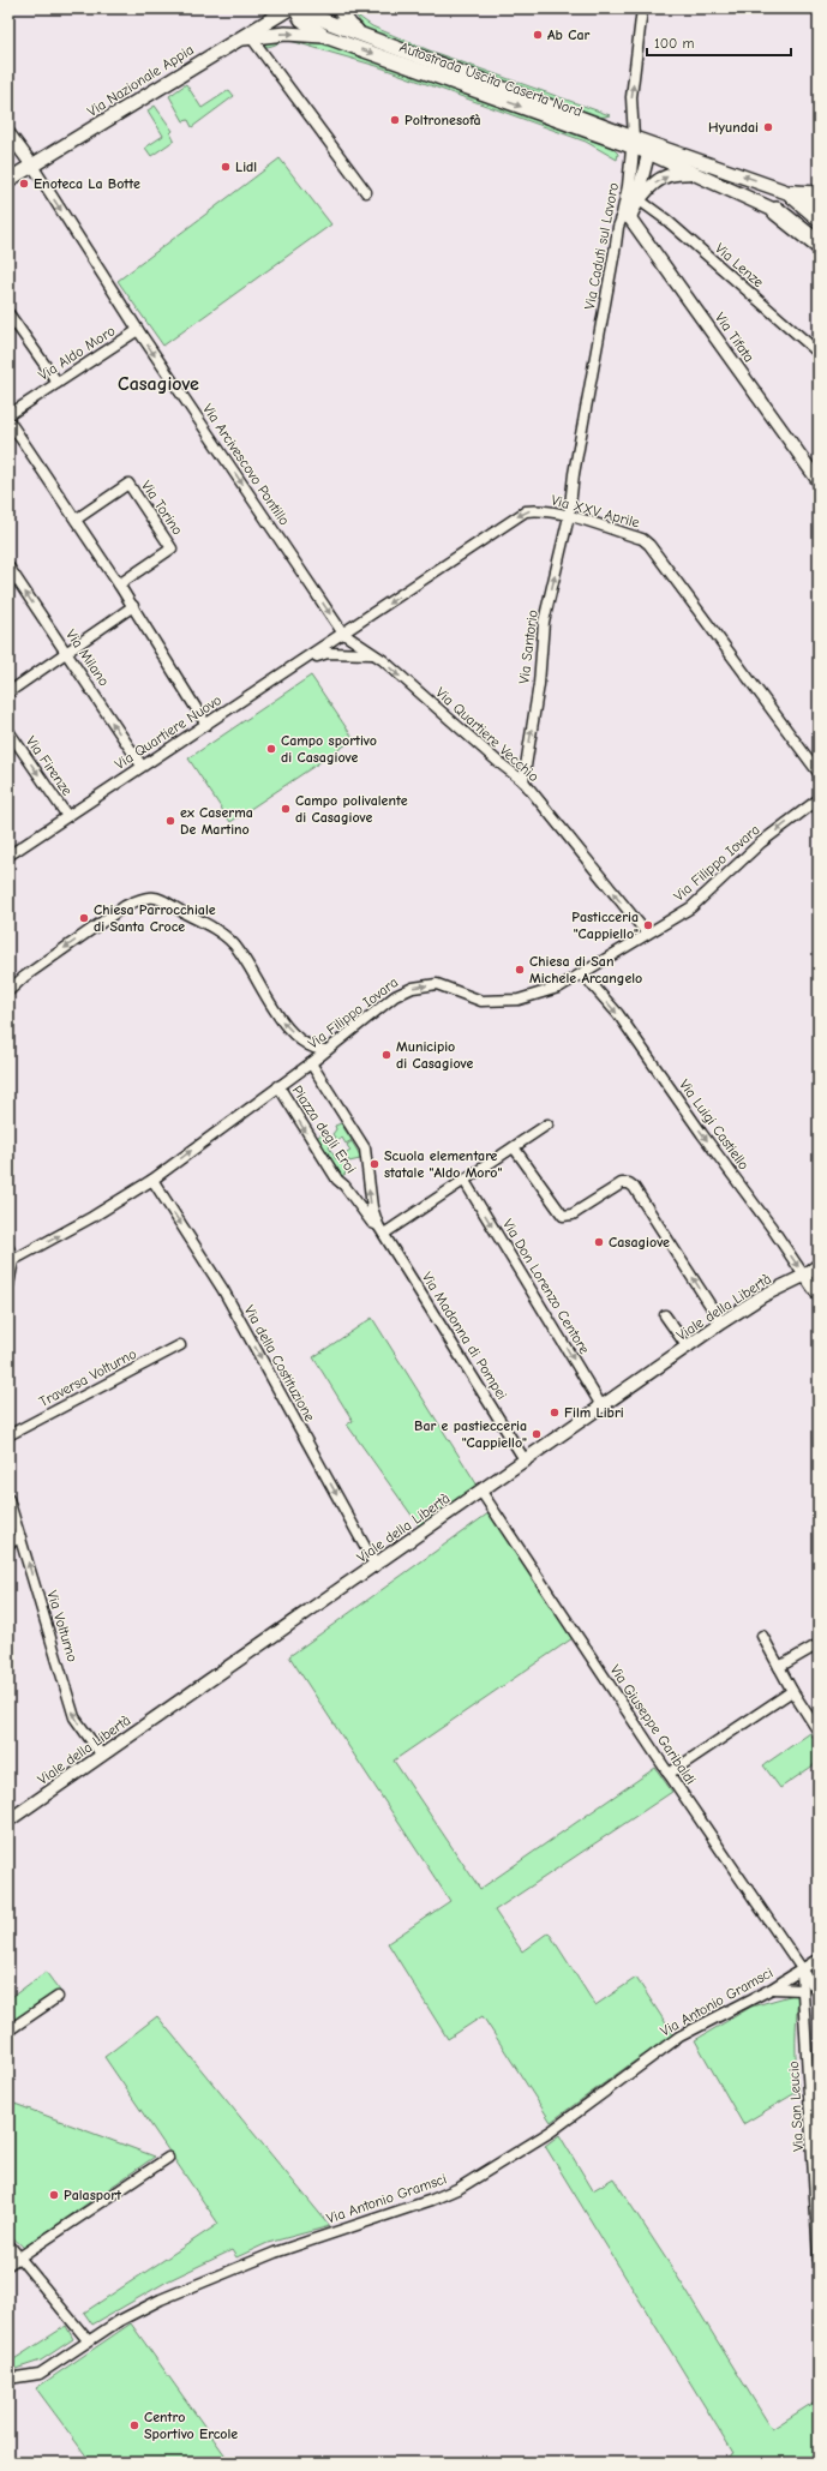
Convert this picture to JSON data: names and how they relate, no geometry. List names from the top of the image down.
{
  "streets": {
    "main road": ["Autostrada Uscita Caserta Nord", "Via Nazionale Appia"],
    "street": [
      "Via Caduti sul Lavoro",
      "Via Lenze",
      "Via Tifata",
      "Via Aldo Moro",
      "Via Arcivescovo Pontillo",
      "Via Torino",
      "Via XXV Aprile",
      "Via Santorio",
      "Via Milano",
      "Via Quartiere Nuovo",
      "Via Quartiere Vecchio",
      "Via Firenze",
      "Via Filippo Iovara",
      "Via Luigi Castiello",
      "Piazza degli Eroi",
      "Via Don Lorenzo Centore",
      "Viale della Libertà",
      "Via Madonna di Pompei",
      "Via della Costituzione",
      "Traversa Volturno",
      "Via Volturno",
      "Via Giuseppe Garibaldi",
      "Via Antonio Gramsci",
      "Via San Leucio"
    ]
  },
  "crossings": [
    ["Autostrada Uscita Caserta Nord", "Via Caduti sul Lavoro"],
    ["Via Nazionale Appia", "Via Arcivescovo Pontillo"],
    ["Via Caduti sul Lavoro", "Via Lenze"],
    ["Via Caduti sul Lavoro", "Via Tifata"],
    ["Via Caduti sul Lavoro", "Via XXV Aprile"],
    ["Via Caduti sul Lavoro", "Via Santorio"],
    ["Via Lenze", "Via Tifata"],
    ["Via Aldo Moro", "Via Arcivescovo Pontillo"],
    ["Via Arcivescovo Pontillo", "Via XXV Aprile"],
    ["Via Arcivescovo Pontillo", "Via Quartiere Nuovo"],
    ["Via Arcivescovo Pontillo", "Via Quartiere Vecchio"],
    ["Via XXV Aprile", "Via Santorio"],
    ["Via XXV Aprile", "Via Quartiere Nuovo"],
    ["Via XXV Aprile", "Via Quartiere Vecchio"],
    ["Via Santorio", "Via Quartiere Vecchio"],
    ["Via Milano", "Via Quartiere Nuovo"],
    ["Via Quartiere Nuovo", "Via Quartiere Vecchio"],
    ["Via Quartiere Nuovo", "Via Firenze"],
    ["Via Quartiere Vecchio", "Via Filippo Iovara"],
    ["Via Filippo Iovara", "Via Luigi Castiello"],
    ["Via Filippo Iovara", "Piazza degli Eroi"],
    ["Via Filippo Iovara", "Via della Costituzione"],
    ["Via Luigi Castiello", "Viale della Libertà"],
    ["Piazza degli Eroi", "Via Madonna di Pompei"],
    ["Via Don Lorenzo Centore", "Viale della Libertà"],
    ["Viale della Libertà", "Via Madonna di Pompei"],
    ["Viale della Libertà", "Via della Costituzione"],
    ["Viale della Libertà", "Via Volturno"],
    ["Viale della Libertà", "Via Giuseppe Garibaldi"],
    ["Via Giuseppe Garibaldi", "Via Antonio Gramsci"],
    ["Via Giuseppe Garibaldi", "Via San Leucio"],
    ["Via Antonio Gramsci", "Via San Leucio"]
  ],
  "one_way": [
    "Via Arcivescovo Pontillo",
    "Via XXV Aprile",
    "Via Santorio",
    "Via Firenze",
    "Via Luigi Castiello",
    "Via Don Lorenzo Centore",
    "Via della Costituzione",
    "Via Volturno"
  ],
  "districts": ["Casagiove"],
  "places": [
    "Ab Car",
    "Poltronesofà",
    "Hyundai",
    "Lidl",
    "Enoteca La Botte",
    "Campo sportivo di Casagiove",
    "Campo polivalente di Casagiove",
    "ex Caserma De Martino",
    "Chiesa Parrocchiale di Santa Croce",
    "Pasticceria \"Cappiello\"",
    "Chiesa di San Michele Arcangelo",
    "Municipio di Casagiove",
    "Scuola elementare statale \"Aldo Moro\"",
    "Casagiove",
    "Film Libri",
    "Bar e pastiecceria \"Cappiello\"",
    "Palasport",
    "Centro Sportivo Ercole"
  ],
  "scale_bar": "100 m"
}
